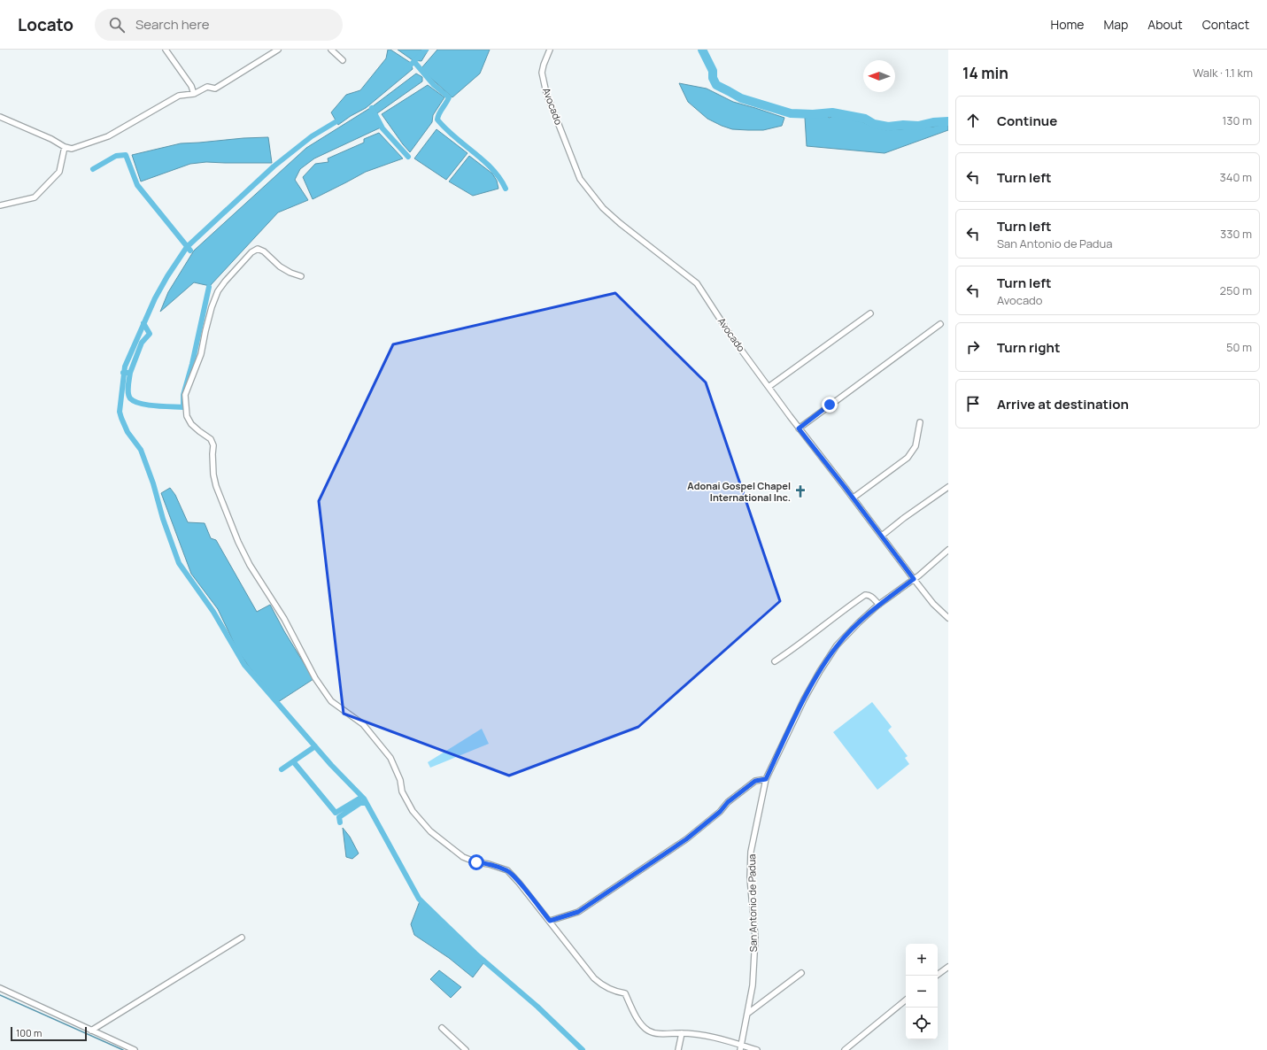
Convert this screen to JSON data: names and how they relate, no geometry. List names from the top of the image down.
{
  "streets": {
    "street": ["Avocado", "San Antonio de Padua"]
  },
  "crossings": [
    ["Avocado", "San Antonio de Padua"]
  ],
  "places": {
    "church": ["Adonai Gospel Chapel International Inc."]
  },
  "scale_bar": "100 m",
  "north": "left",
  "page": {
    "header": "Locato",
    "search": "Search here",
    "nav": [
      "Home",
      "Map",
      "About",
      "Contact"
    ],
    "heading": ["14 min", "Walk · 1.1 km"],
    "list": [
      ["Continue", "130 m"],
      ["Turn left", "340 m"],
      ["Turn left", "San Antonio de Padua", "330 m"],
      ["Turn left", "Avocado", "250 m"],
      ["Turn right", "50 m"],
      "Arrive at destination"
    ],
    "map_buttons": ["+", "−"],
    "scale": "100 m"
  }
}
